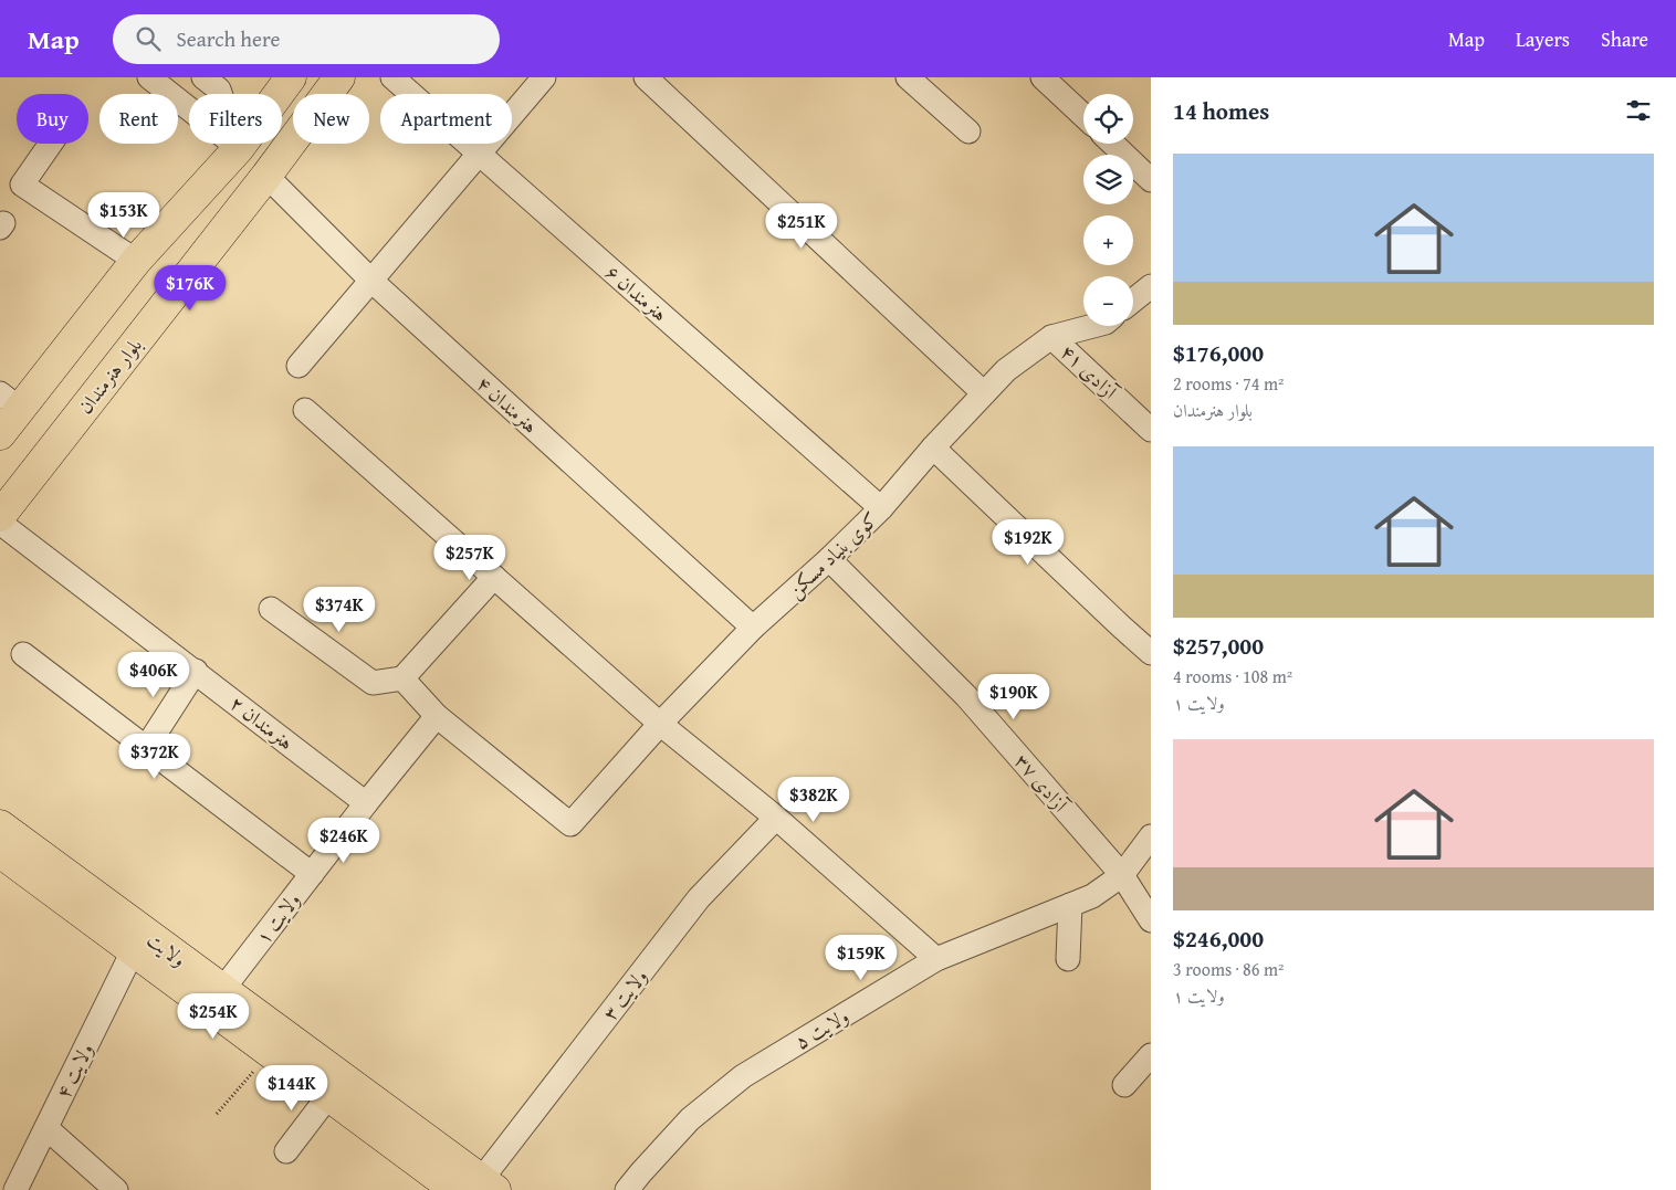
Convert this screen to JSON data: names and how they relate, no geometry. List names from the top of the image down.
{
  "streets": {
    "main road": ["بلوار هنرمندان", "ولایت"],
    "street": [
      "هنرمندان ۶",
      "آزادی ۴۱",
      "هنرمندان ۴",
      "کوی بنیاد مسکن",
      "هنرمندان ۲",
      "آزادی ۳۷",
      "ولایت ۱",
      "ولایت ۳",
      "ولایت ۵",
      "ولایت ۴"
    ]
  },
  "crossings": [
    ["هنرمندان ۶", "کوی بنیاد مسکن"],
    ["آزادی ۴۱", "کوی بنیاد مسکن"],
    ["بلوار هنرمندان", "هنرمندان ۴"],
    ["هنرمندان ۴", "کوی بنیاد مسکن"],
    ["کوی بنیاد مسکن", "آزادی ۳۷"],
    ["کوی بنیاد مسکن", "ولایت ۱"],
    ["هنرمندان ۲", "ولایت ۱"],
    ["آزادی ۳۷", "ولایت ۵"],
    ["ولایت ۱", "ولایت"],
    ["ولایت", "ولایت ۳"],
    ["ولایت", "ولایت ۴"]
  ],
  "page": {
    "header": "Map",
    "search": "Search here",
    "nav": ["Map", "Layers", "Share"],
    "heading": "14 homes",
    "map_buttons": ["+", "−"],
    "chip": [
      "Buy",
      "Rent",
      "Filters",
      "New",
      "Apartment"
    ],
    "list": [
      {
        "name": "$176,000",
        "note": "2 rooms · 74 m² · بلوار هنرمندان"
      },
      {
        "name": "$257,000",
        "note": "4 rooms · 108 m² · ولایت ۱"
      },
      {
        "name": "$246,000",
        "note": "3 rooms · 86 m² · ولایت ۱"
      }
    ],
    "price": [
      "$153K",
      "$251K",
      "$176K",
      "$192K",
      "$257K",
      "$374K",
      "$406K",
      "$190K",
      "$372K",
      "$382K",
      "$246K",
      "$159K",
      "$254K",
      "$144K"
    ]
  }
}
